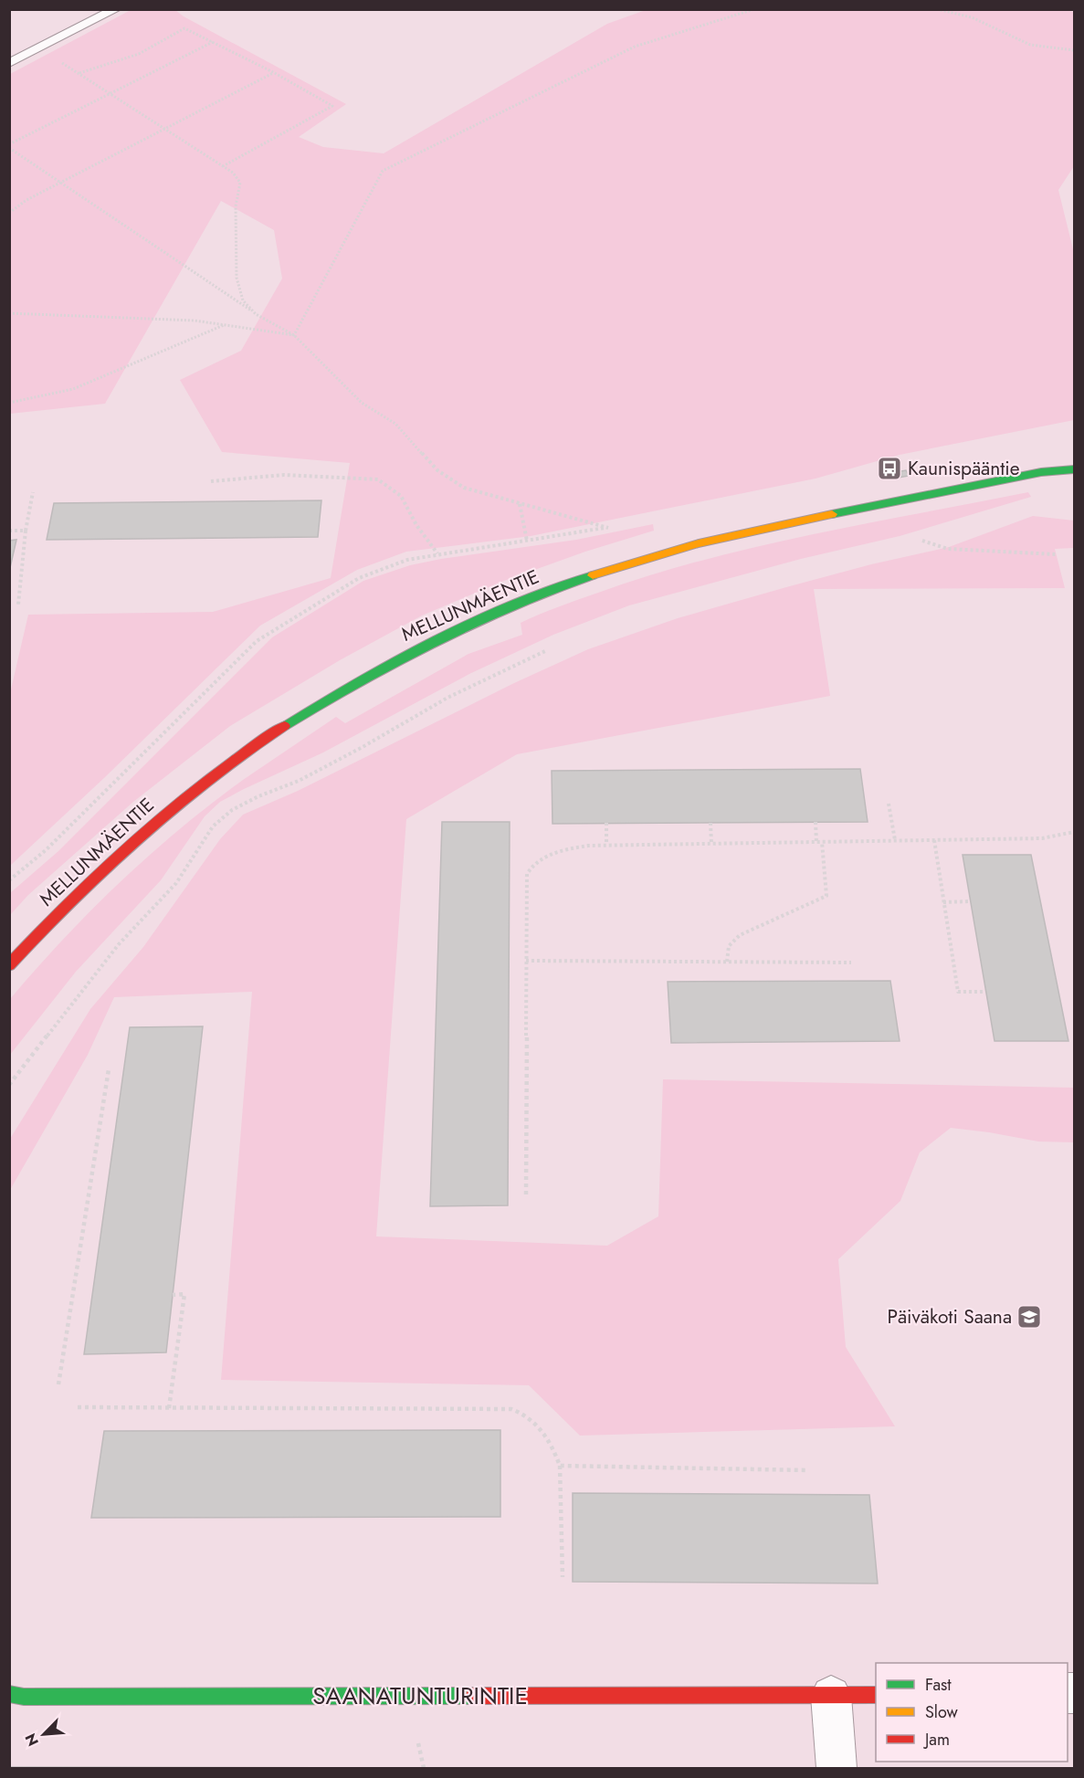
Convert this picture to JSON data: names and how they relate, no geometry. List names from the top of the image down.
{
  "streets": {
    "main road": ["MELLUNMÄENTIE", "SAANATUNTURINTIE"]
  },
  "places": {
    "bus stop": ["Kaunispääntie"],
    "school or university": ["Päiväkoti Saana"]
  },
  "legend": ["Fast", "Slow", "Jam"],
  "north": "bottom left"
}
